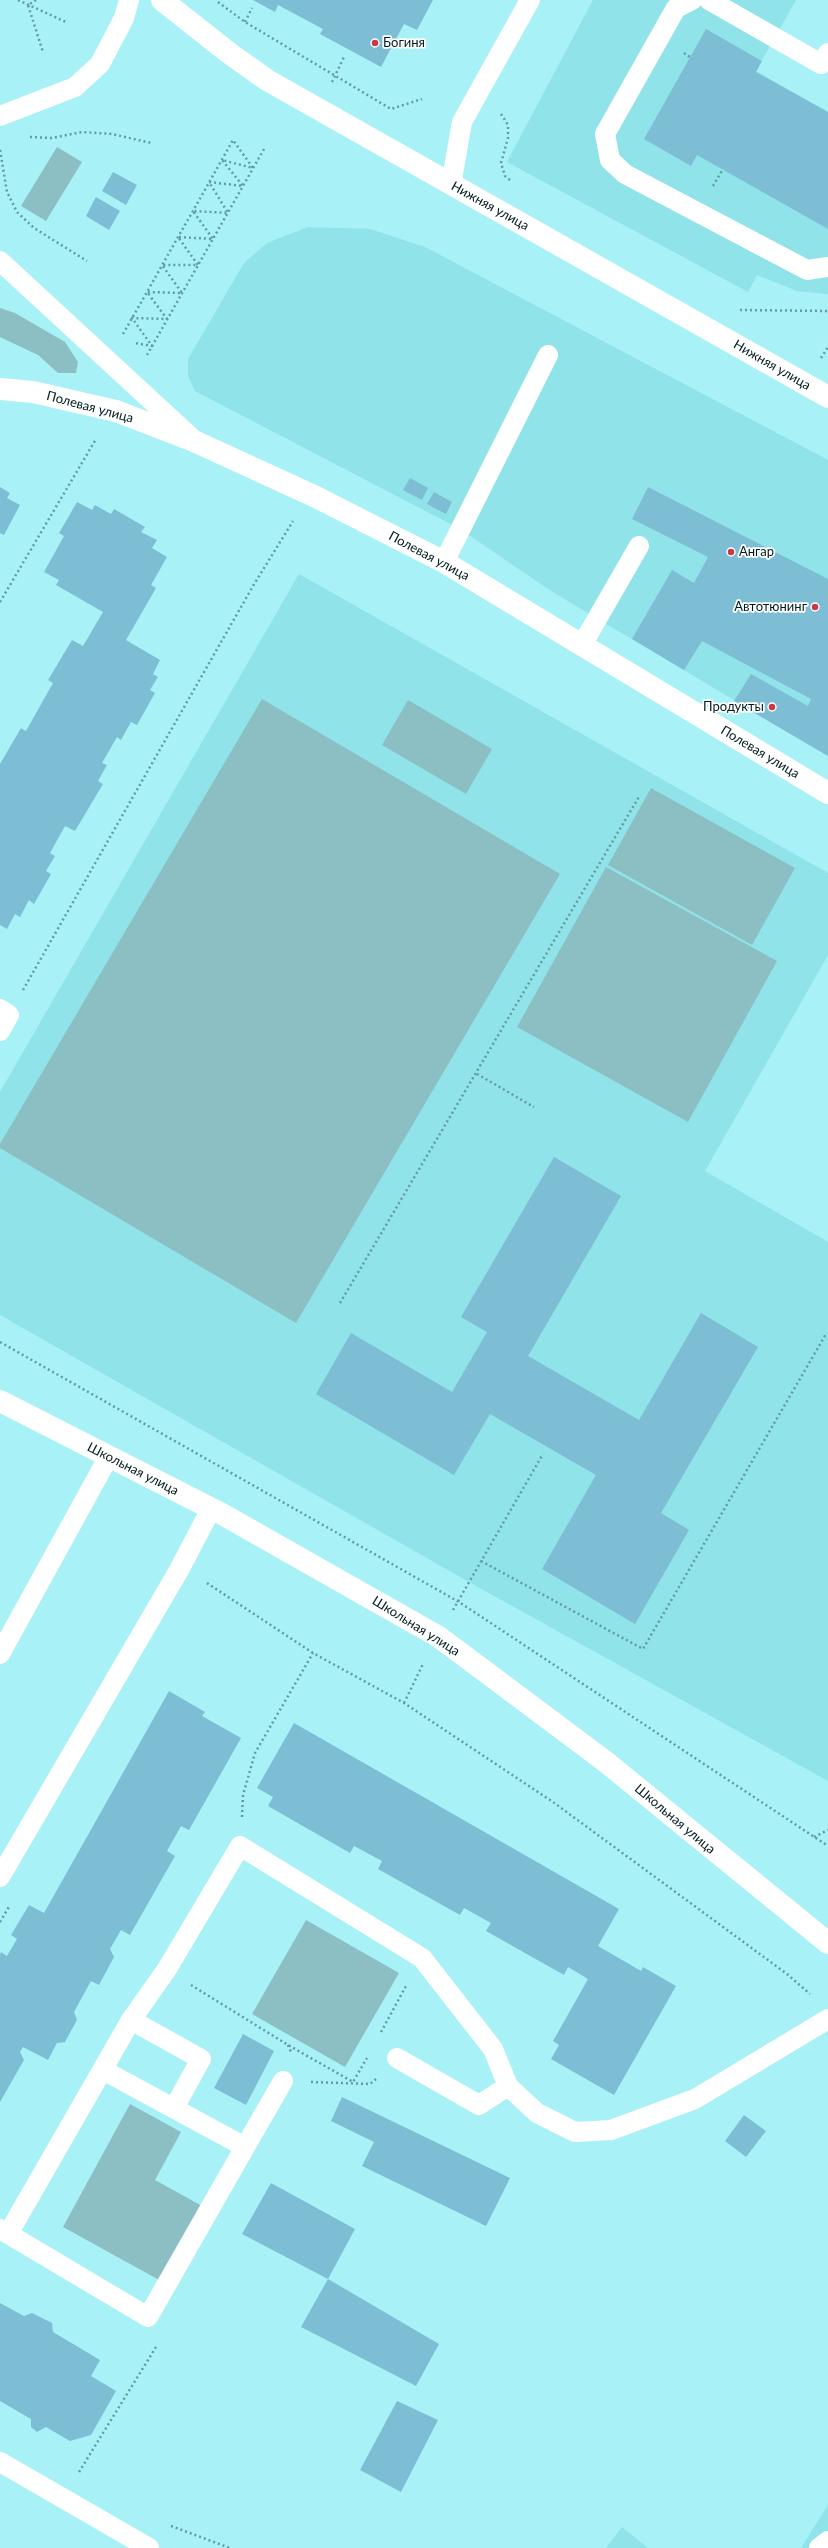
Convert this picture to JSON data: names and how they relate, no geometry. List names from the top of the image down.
{
  "streets": {
    "street": ["Нижняя улица", "Полевая улица", "Школьная улица"]
  },
  "places": [
    "Богиня",
    "Ангар",
    "Автотюнинг",
    "Продукты"
  ]
}
